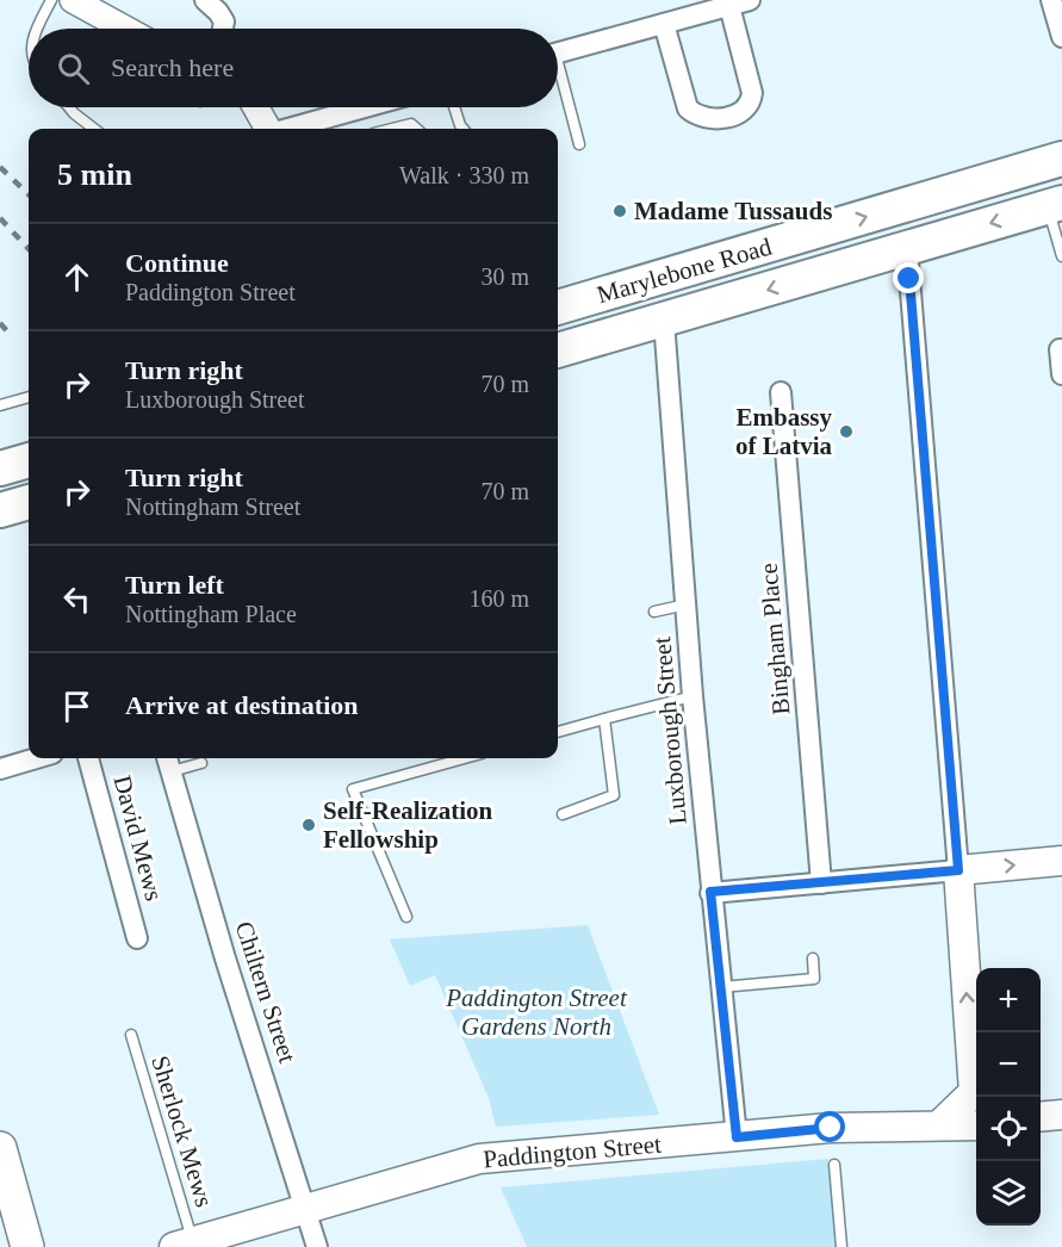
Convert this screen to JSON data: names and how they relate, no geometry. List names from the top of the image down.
{
  "streets": {
    "highway": ["Marylebone Road"],
    "main road": ["Paddington Street"],
    "street": [
      "Bingham Place",
      "Luxborough Street",
      "David Mews",
      "Chiltern Street"
    ],
    "lane": ["Sherlock Mews"]
  },
  "crossings": [
    ["Marylebone Road", "Luxborough Street"],
    ["Luxborough Street", "Paddington Street"],
    ["Chiltern Street", "Paddington Street"],
    ["Sherlock Mews", "Paddington Street"]
  ],
  "parks": ["Paddington Street Gardens North"],
  "places": ["Madame Tussauds", "Embassy of Latvia", "Self-Realization Fellowship"],
  "page": {
    "search": "Search here",
    "heading": ["5 min", "Walk · 330 m"],
    "list": [
      ["Continue", "Paddington Street", "30 m"],
      ["Turn right", "Luxborough Street", "70 m"],
      ["Turn right", "Nottingham Street", "70 m"],
      ["Turn left", "Nottingham Place", "160 m"],
      "Arrive at destination"
    ],
    "map_buttons": ["+", "−"]
  }
}
